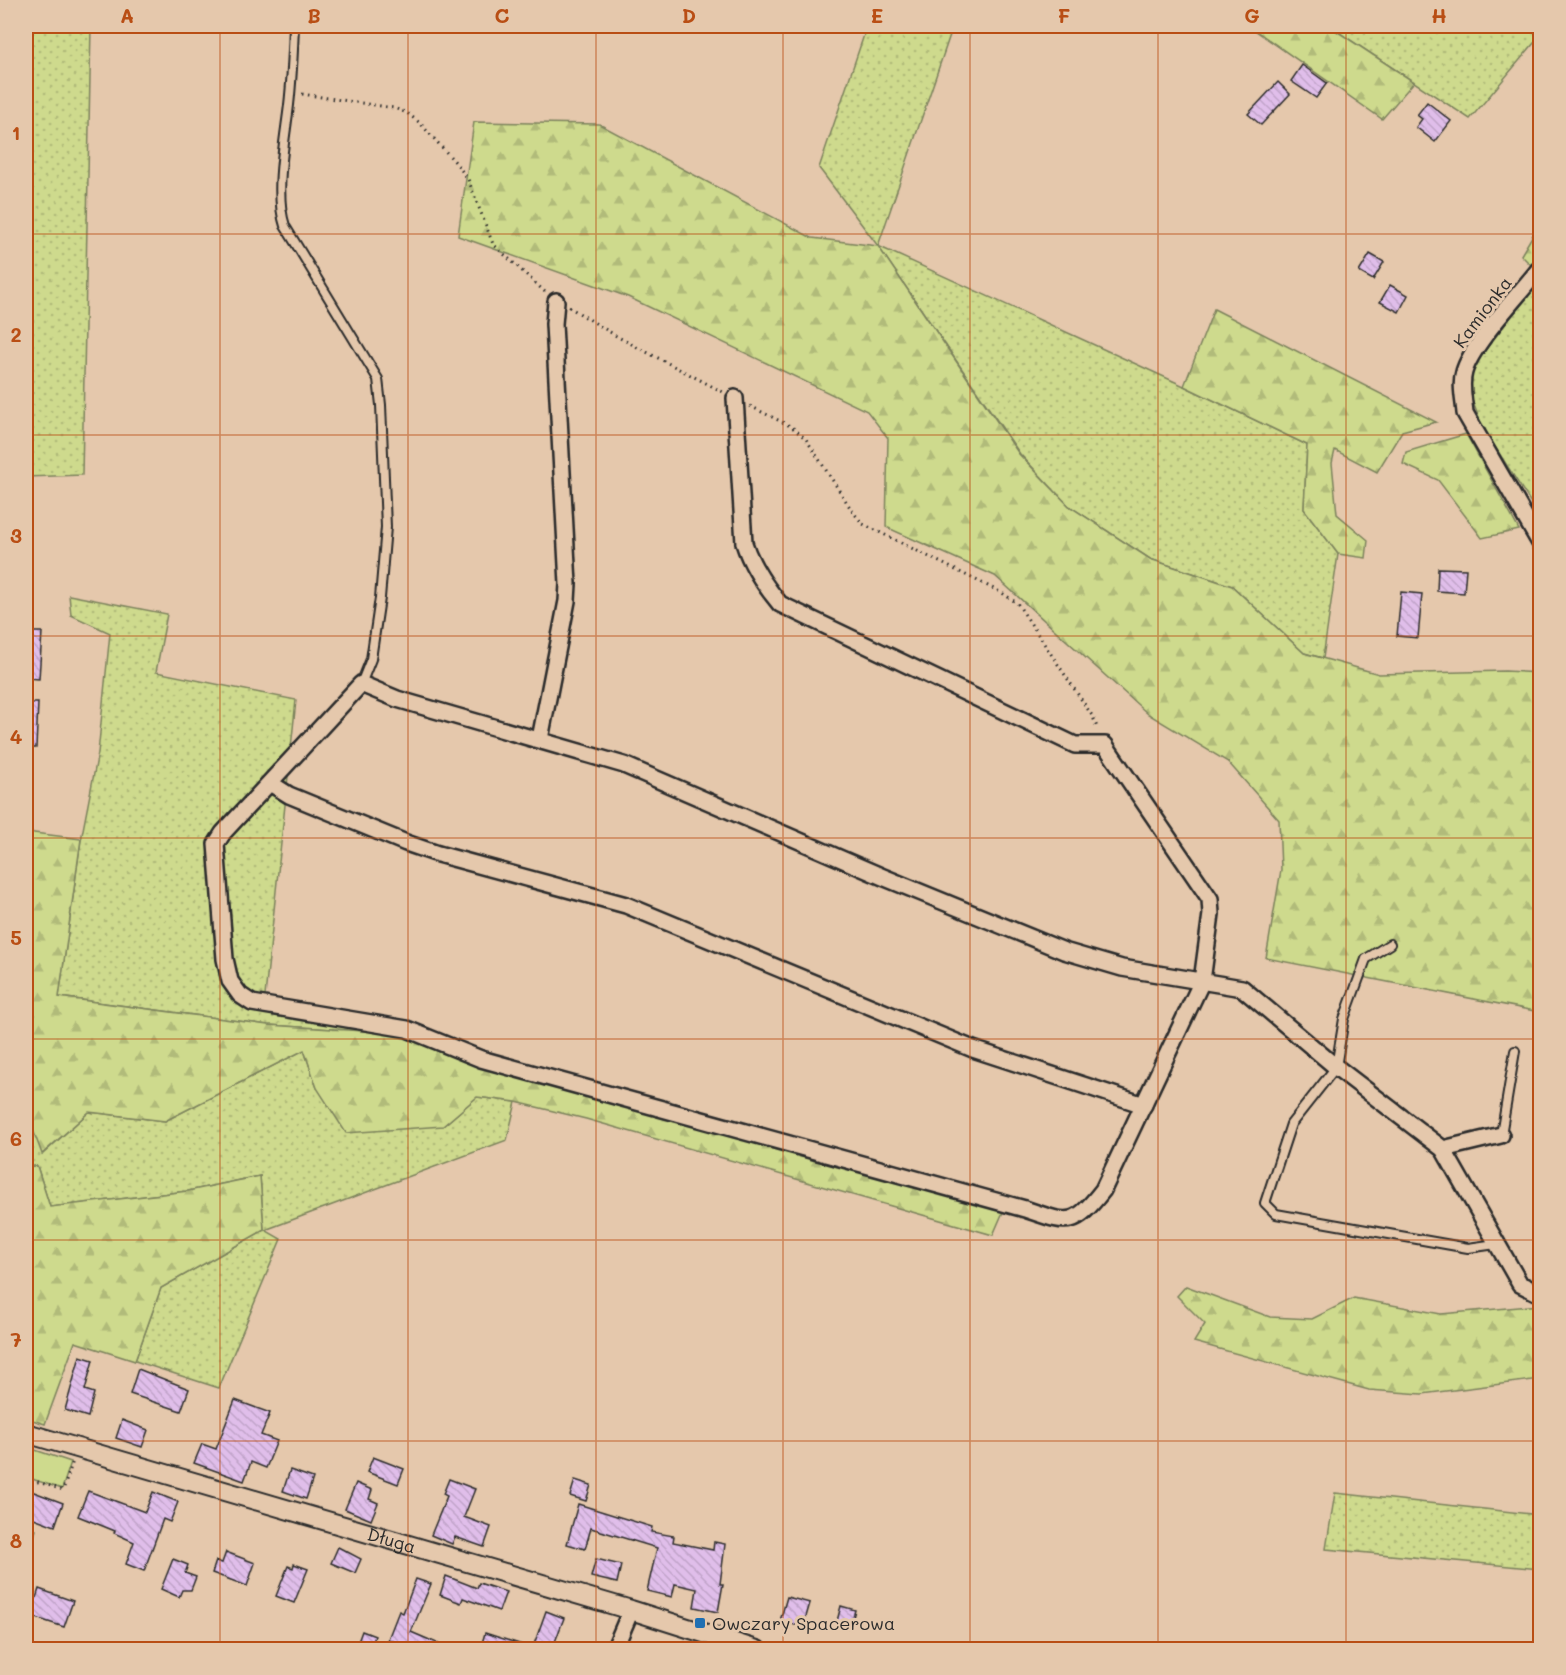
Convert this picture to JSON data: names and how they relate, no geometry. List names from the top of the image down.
{
  "streets": {
    "street": ["Kamionka", "Długa"]
  },
  "places": {
    "transit": ["Owczary Spacerowa"]
  },
  "grid": {
    "columns": [
      "A",
      "B",
      "C",
      "D",
      "E",
      "F",
      "G",
      "H"
    ],
    "rows": [
      "1",
      "2",
      "3",
      "4",
      "5",
      "6",
      "7",
      "8"
    ]
  }
}
